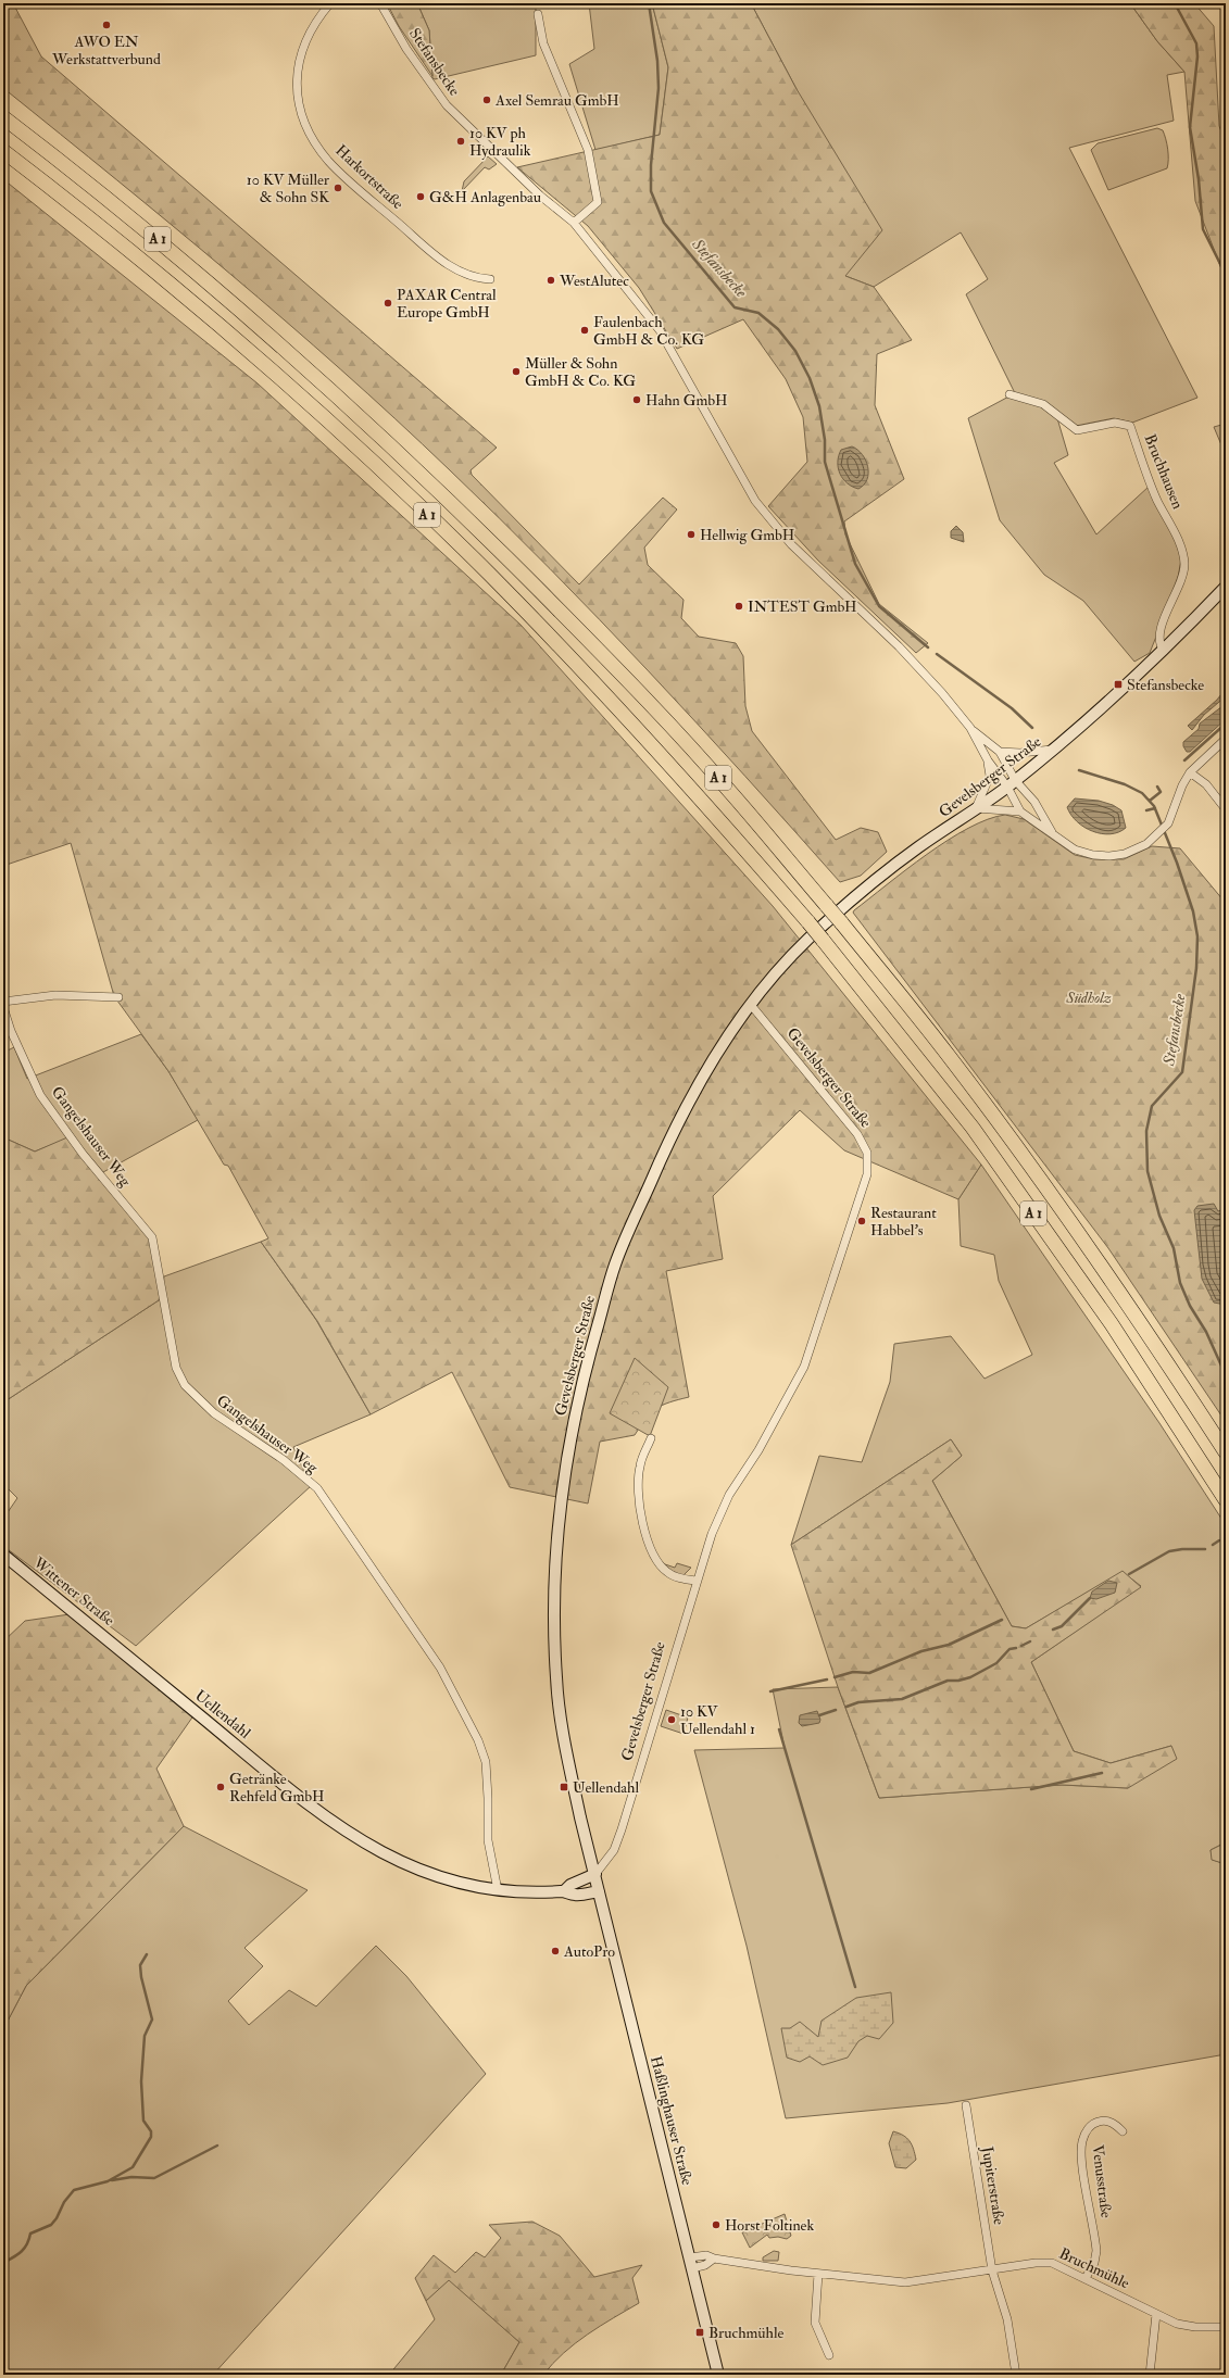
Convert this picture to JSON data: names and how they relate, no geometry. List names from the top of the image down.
{
  "streets": {
    "highway": ["A 1"],
    "main road": [
      "Gevelsberger Straße",
      "Wittener Straße",
      "Uellendahl",
      "Haßlinghauser Straße"
    ],
    "street": [
      "Stefansbecke",
      "Harkortstraße",
      "Bruchhausen",
      "Gangelshauser Weg",
      "Venusstraße",
      "Jupiterstraße",
      "Bruchmühle"
    ]
  },
  "crossings": [
    ["Stefansbecke", "Gevelsberger Straße"],
    ["Bruchhausen", "Gevelsberger Straße"],
    ["Gevelsberger Straße", "Haßlinghauser Straße"],
    ["Gangelshauser Weg", "Uellendahl"],
    ["Wittener Straße", "Uellendahl"],
    ["Uellendahl", "Haßlinghauser Straße"],
    ["Haßlinghauser Straße", "Bruchmühle"],
    ["Venusstraße", "Bruchmühle"],
    ["Jupiterstraße", "Bruchmühle"]
  ],
  "water": ["Stefansbecke"],
  "parks": ["Südholz"],
  "places": {
    "other": [
      "AWO EN Werkstattverbund",
      "Axel Semrau GmbH",
      "10 KV ph Hydraulik",
      "10 KV Müller & Sohn SK",
      "G&H Anlagenbau",
      "WestAlutec",
      "PAXAR Central Europe GmbH",
      "Faulenbach GmbH & Co. KG",
      "Müller & Sohn GmbH & Co. KG",
      "Hahn GmbH",
      "Hellwig GmbH",
      "INTEST GmbH",
      "Restaurant Habbel's",
      "10 KV Uellendahl 1",
      "Getränke Rehfeld GmbH",
      "AutoPro",
      "Horst Foltinek"
    ],
    "transit": ["Stefansbecke", "Uellendahl", "Bruchmühle"]
  }
}
